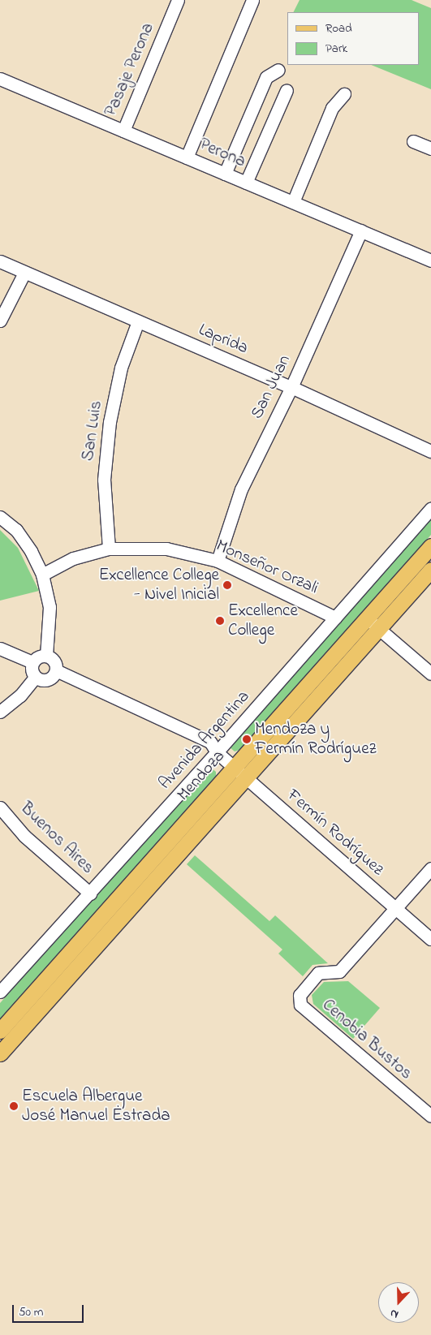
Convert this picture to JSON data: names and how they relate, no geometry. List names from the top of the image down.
{
  "streets": {
    "main road": ["Mendoza"],
    "street": [
      "Pasaje Perona",
      "Perona",
      "Laprida",
      "San Juan",
      "San Luis",
      "Monseñor Orzali",
      "Avenida Argentina",
      "Fermín Rodríguez",
      "Buenos Aires",
      "Cenobia Bustos"
    ]
  },
  "crossings": [
    ["Pasaje Perona", "Perona"],
    ["Perona", "San Juan"],
    ["Laprida", "San Juan"],
    ["Laprida", "San Luis"],
    ["San Juan", "Monseñor Orzali"],
    ["San Luis", "Monseñor Orzali"],
    ["Monseñor Orzali", "Avenida Argentina"],
    ["Avenida Argentina", "Fermín Rodríguez"],
    ["Avenida Argentina", "Buenos Aires"],
    ["Mendoza", "Fermín Rodríguez"],
    ["Fermín Rodríguez", "Cenobia Bustos"]
  ],
  "places": [
    "Excellence College - Nivel Inicial",
    "Excellence College",
    "Mendoza y Fermín Rodríguez",
    "Escuela Albergue José Manuel Estrada"
  ],
  "legend": ["Road", "Park"],
  "scale_bar": "50 m",
  "north": "bottom"
}
